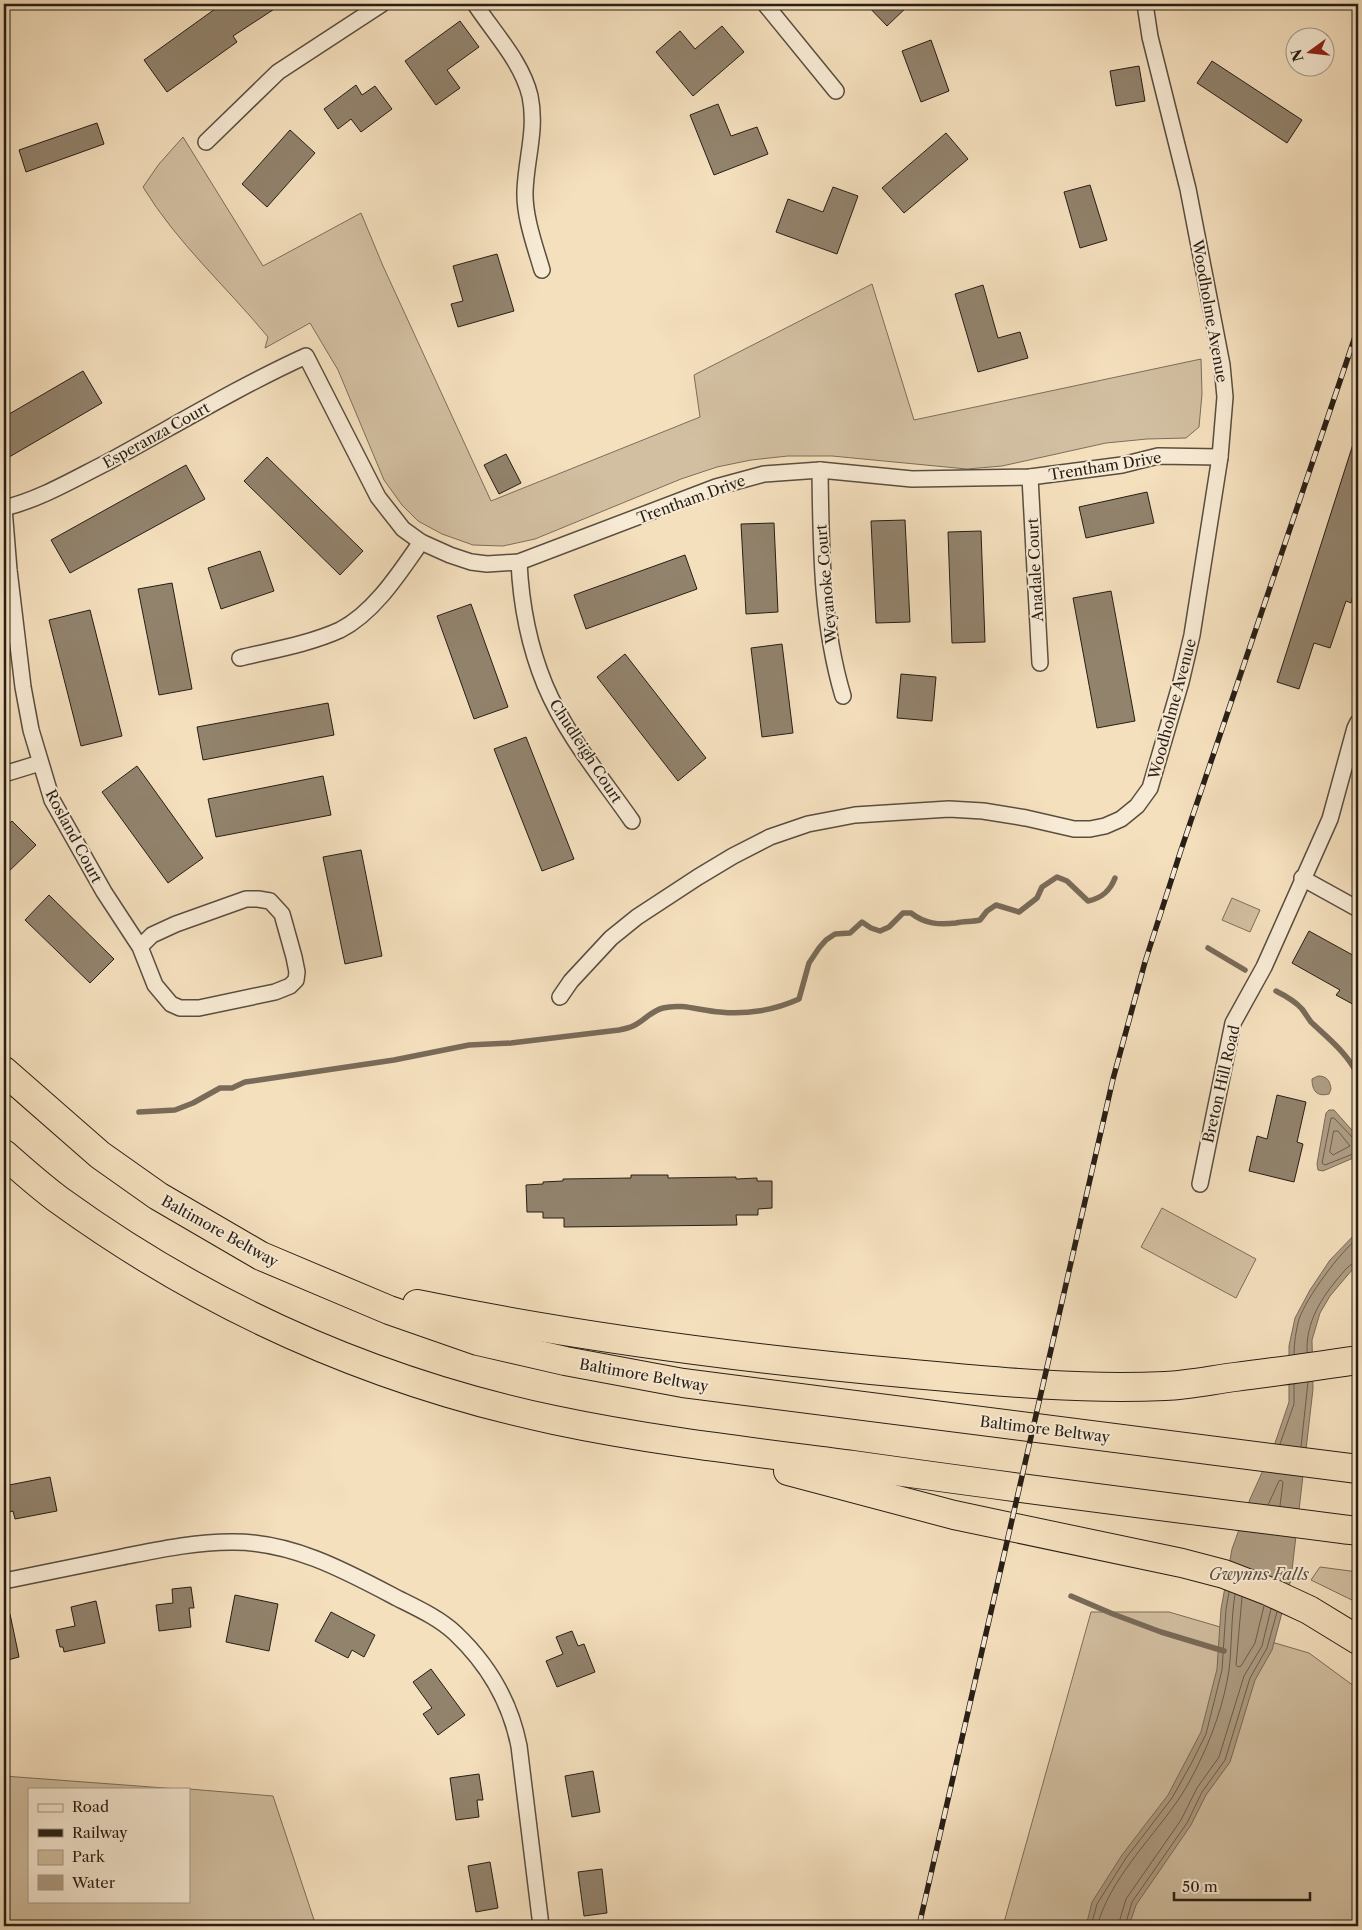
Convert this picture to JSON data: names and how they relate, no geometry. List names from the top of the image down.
{
  "streets": {
    "highway": ["Baltimore Beltway"],
    "street": [
      "Woodholme Avenue",
      "Esperanza Court",
      "Trentham Drive",
      "Anadale Court",
      "Weyanoke Court",
      "Chudleigh Court",
      "Rosland Court",
      "Breton Hill Road"
    ]
  },
  "crossings": [
    ["Woodholme Avenue", "Trentham Drive"],
    ["Esperanza Court", "Trentham Drive"],
    ["Esperanza Court", "Rosland Court"],
    ["Trentham Drive", "Anadale Court"],
    ["Trentham Drive", "Weyanoke Court"],
    ["Trentham Drive", "Chudleigh Court"]
  ],
  "water": ["Gwynns Falls"],
  "legend": [
    "Road",
    "Railway",
    "Park",
    "Water"
  ],
  "scale_bar": "50 m",
  "north": "left"
}
